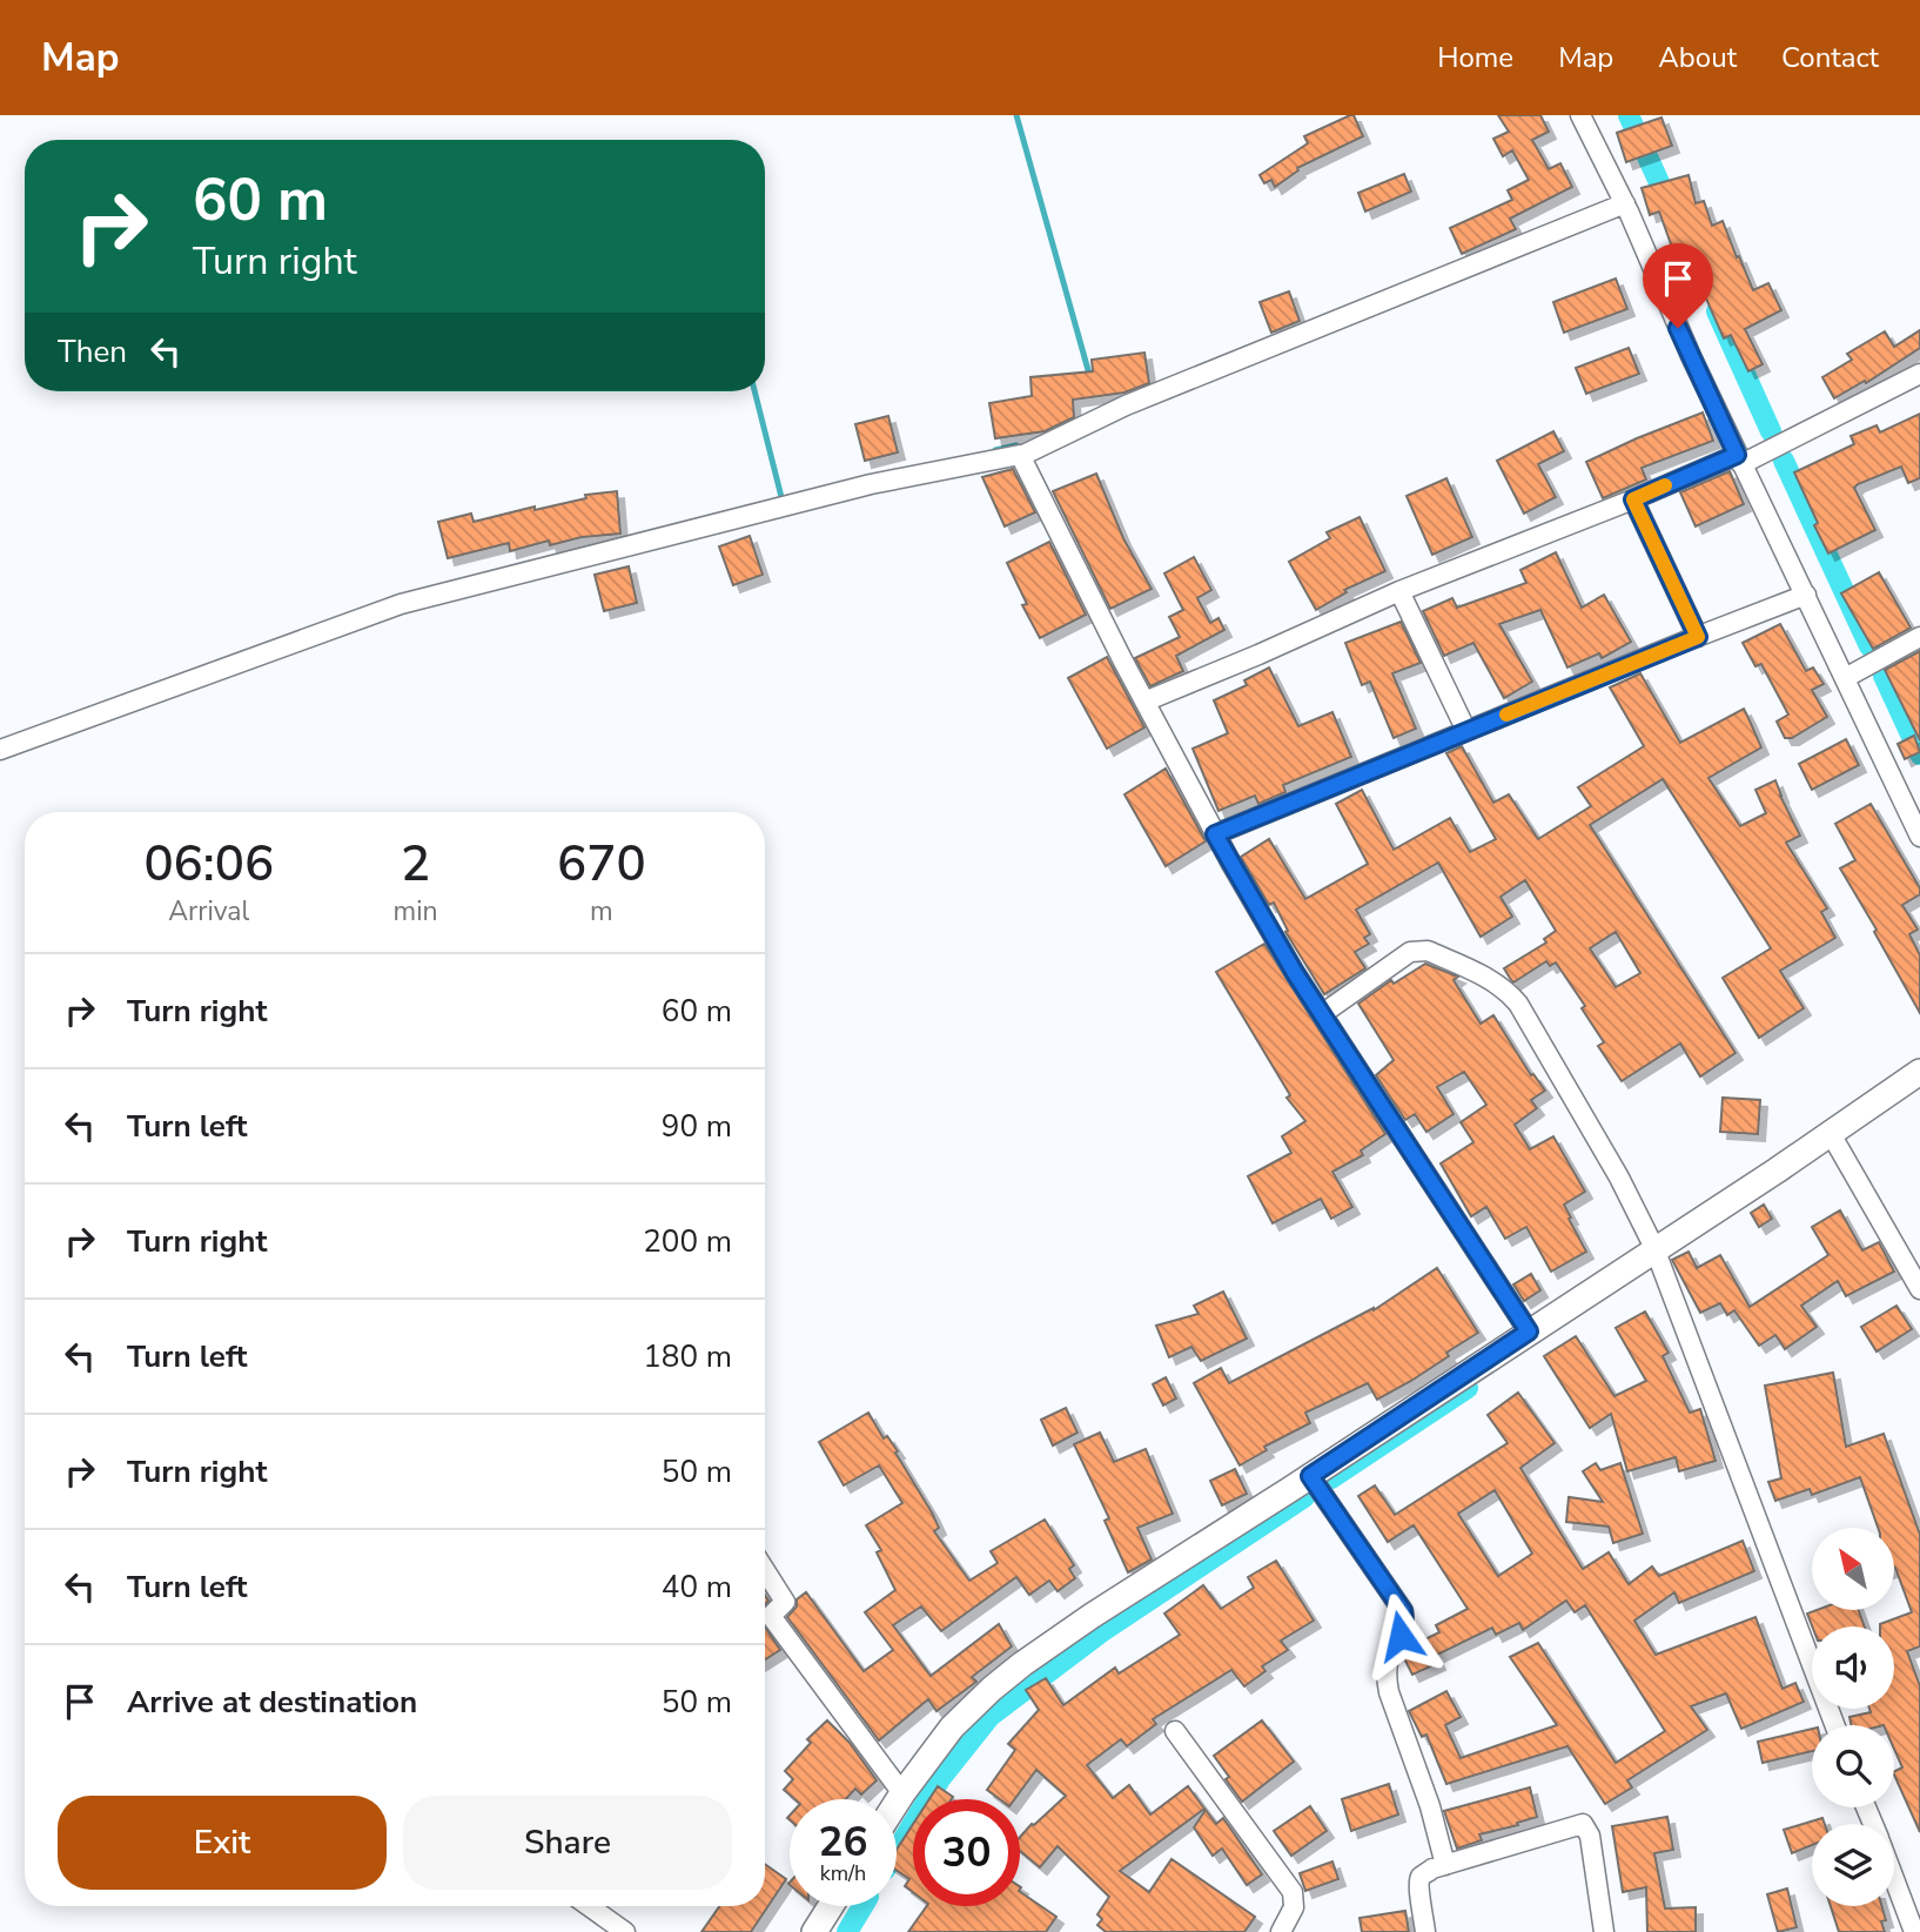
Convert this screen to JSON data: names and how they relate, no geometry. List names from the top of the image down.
{
  "north": "top left",
  "page": {
    "header": "Map",
    "nav": [
      "Home",
      "Map",
      "About",
      "Contact"
    ],
    "turn": ["60 m", "Turn right"],
    "then": "Then",
    "eta": [
      "06:06",
      "Arrival",
      "2",
      "min",
      "670",
      "m"
    ],
    "list": [
      {
        "name": "Turn right",
        "value": "60 m"
      },
      {
        "name": "Turn left",
        "value": "90 m"
      },
      {
        "name": "Turn right",
        "value": "200 m"
      },
      {
        "name": "Turn left",
        "value": "180 m"
      },
      {
        "name": "Turn right",
        "value": "50 m"
      },
      {
        "name": "Turn left",
        "value": "40 m"
      },
      {
        "name": "Arrive at destination",
        "value": "50 m"
      }
    ],
    "buttons": ["Exit", "Share"],
    "speed": "26 km/h",
    "limit": "30"
  }
}
